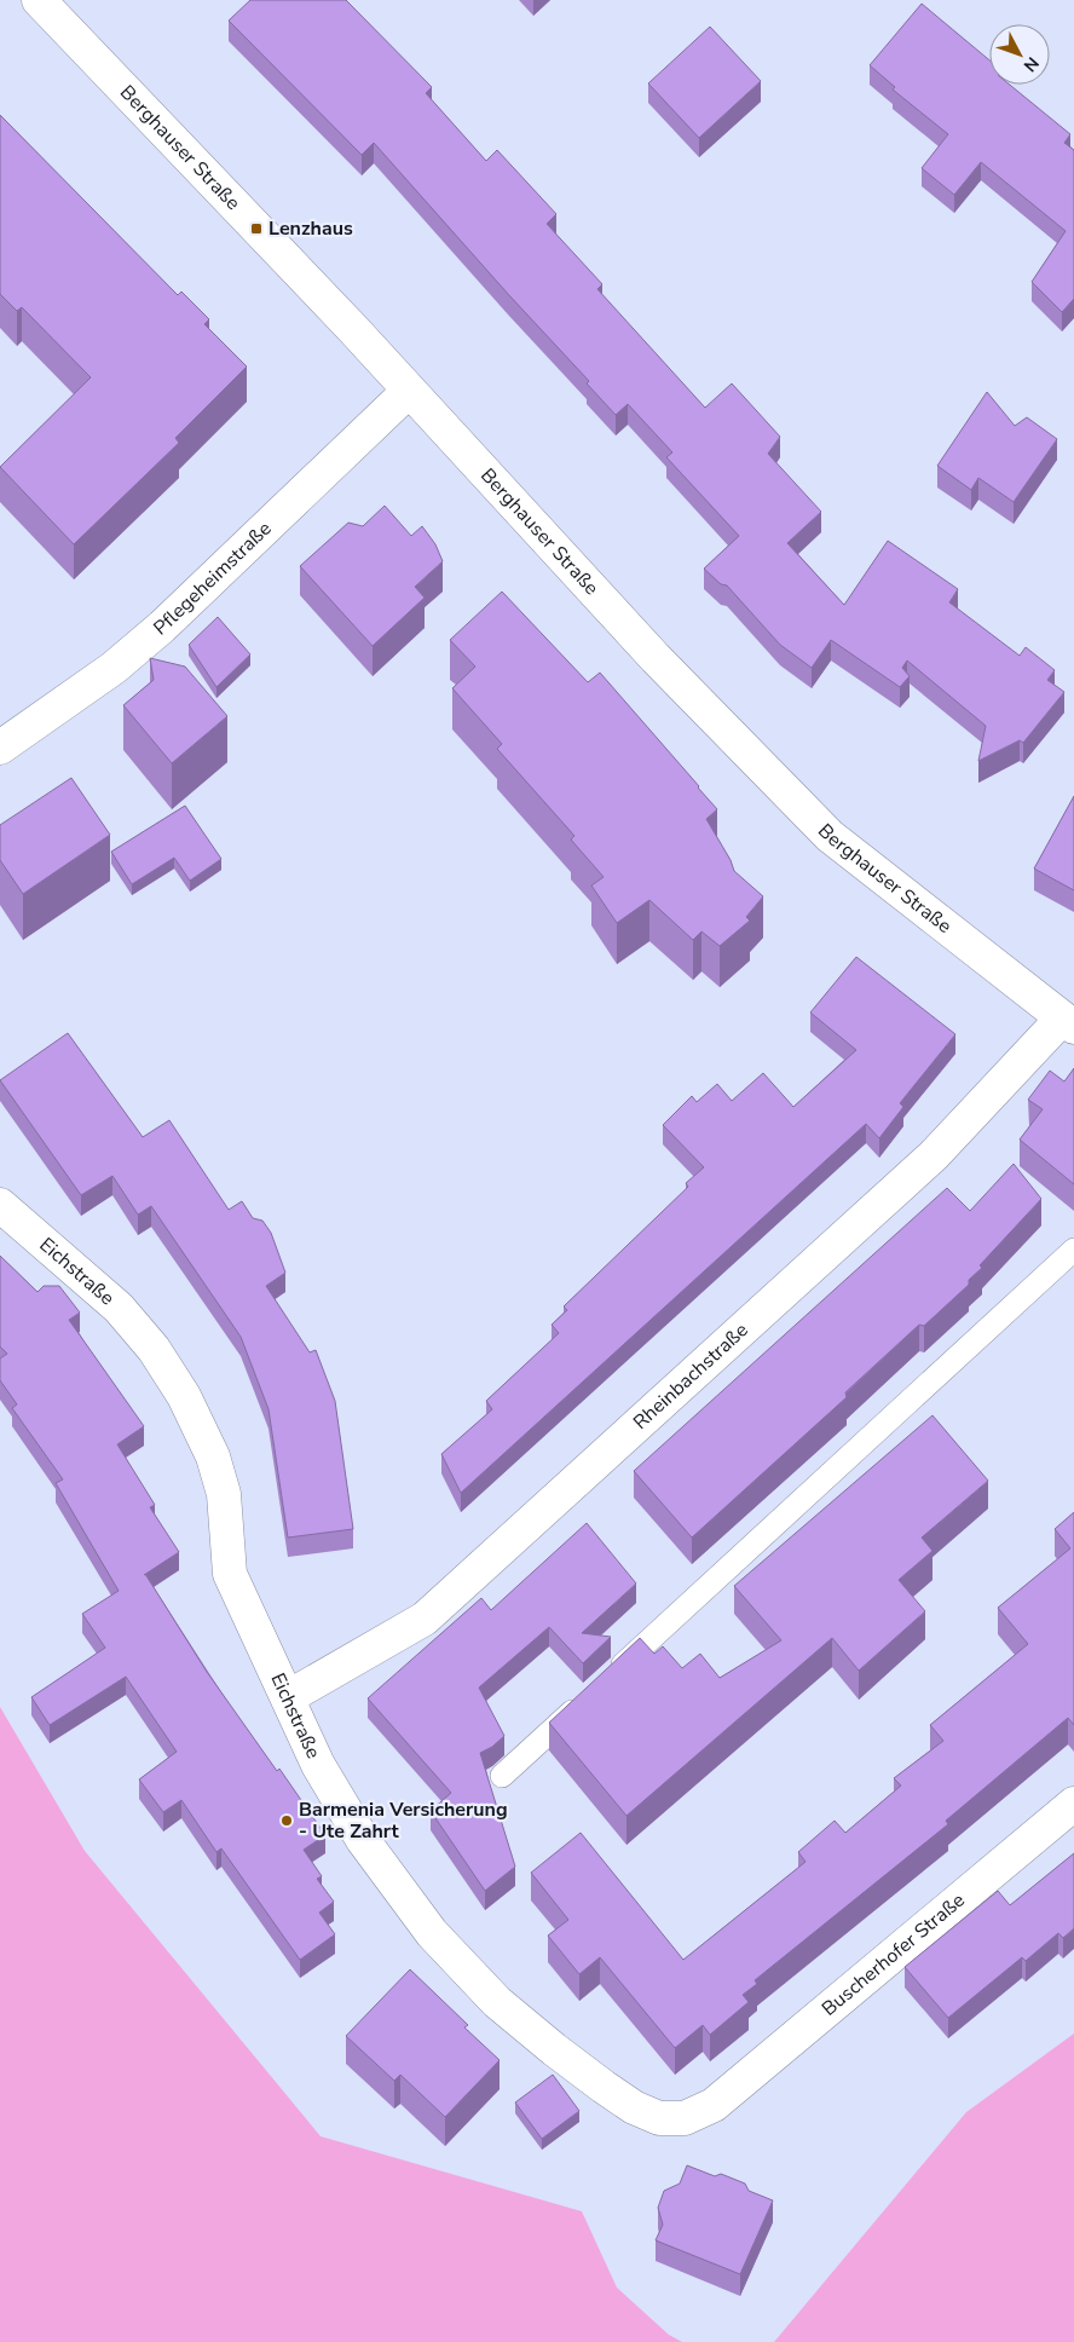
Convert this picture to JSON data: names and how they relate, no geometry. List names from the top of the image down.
{
  "streets": {
    "street": [
      "Berghauser Straße",
      "Pflegeheimstraße",
      "Eichstraße",
      "Rheinbachstraße",
      "Buscherhofer Straße"
    ]
  },
  "crossings": [
    ["Berghauser Straße", "Pflegeheimstraße"],
    ["Berghauser Straße", "Rheinbachstraße"],
    ["Eichstraße", "Rheinbachstraße"],
    ["Eichstraße", "Buscherhofer Straße"]
  ],
  "places": {
    "transit": ["Lenzhaus"],
    "other": ["Barmenia Versicherung - Ute Zahrt"]
  },
  "north": "bottom right"
}
